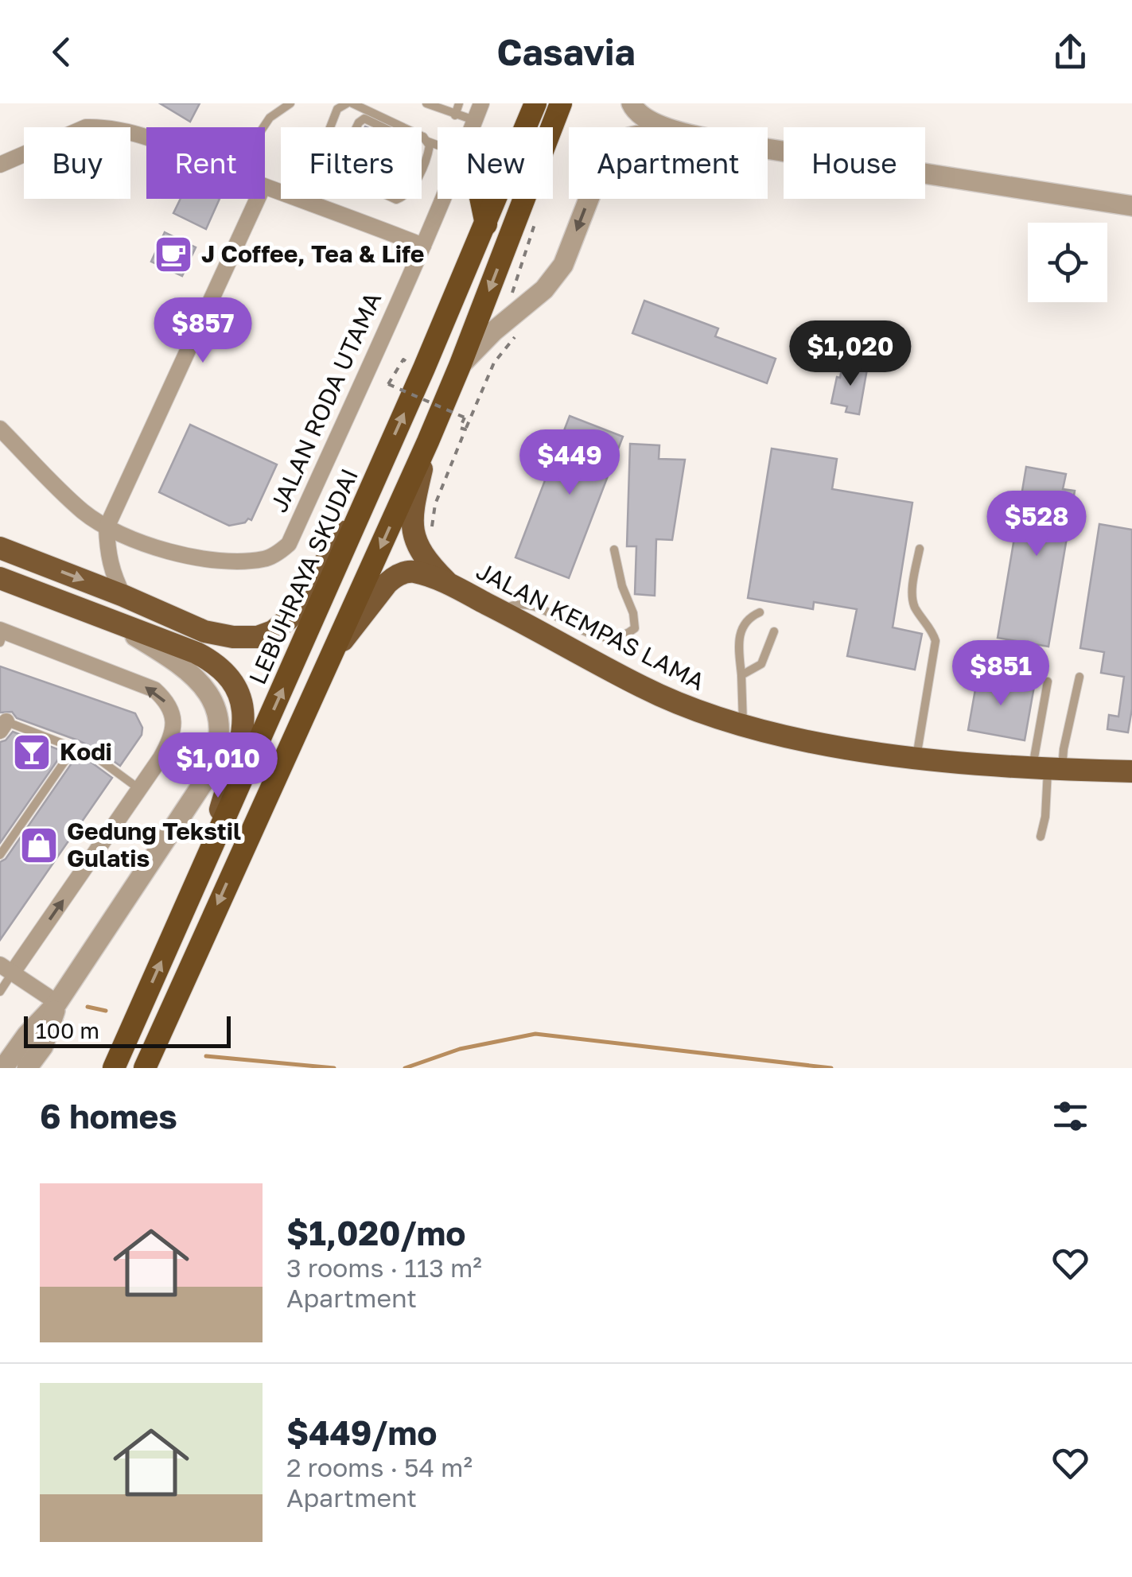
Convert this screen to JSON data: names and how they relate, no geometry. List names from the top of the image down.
{
  "streets": {
    "highway": ["LEBUHRAYA SKUDAI"],
    "main road": ["JALAN KEMPAS LAMA"],
    "street": ["JALAN RODA UTAMA"]
  },
  "places": {
    "cafe": ["J Coffee, Tea & Life"],
    "bar": ["Kodi"],
    "shop": ["Gedung Tekstil Gulatis"]
  },
  "scale_bar": "100 m",
  "page": {
    "header": "Casavia",
    "chip": [
      "Buy",
      "Rent",
      "Filters",
      "New",
      "Apartment",
      "House"
    ],
    "price": [
      "$857",
      "$1,020",
      "$449",
      "$528",
      "$851",
      "$1,010"
    ],
    "scale": "100 m",
    "heading": "6 homes",
    "list": [
      {
        "name": "$1,020/mo",
        "note": "3 rooms · 113 m² · Apartment"
      },
      {
        "name": "$449/mo",
        "note": "2 rooms · 54 m² · Apartment"
      }
    ]
  }
}
